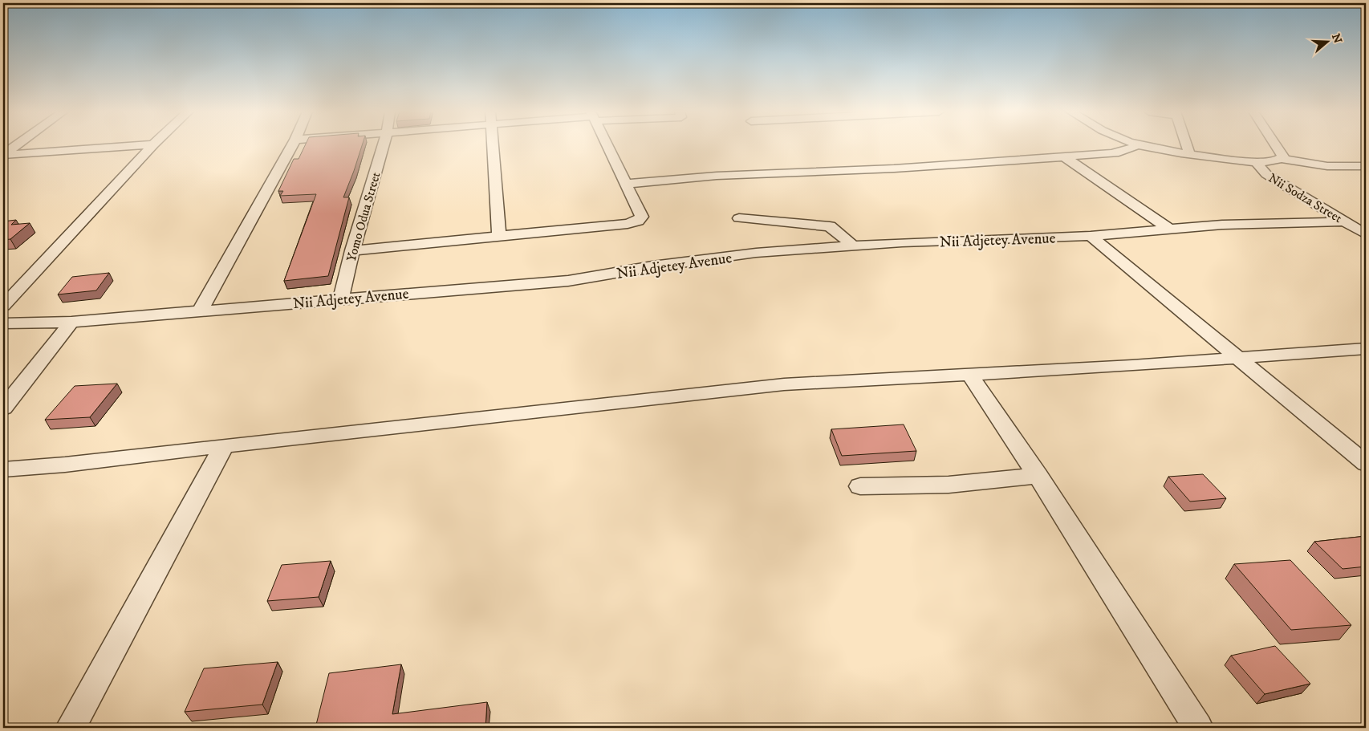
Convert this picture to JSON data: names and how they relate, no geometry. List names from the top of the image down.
{
  "streets": {
    "street": ["Nii Sodza Street", "Yomo Odua Street", "Nii Adjetey Avenue"]
  },
  "crossings": [
    ["Nii Sodza Street", "Nii Adjetey Avenue"],
    ["Yomo Odua Street", "Nii Adjetey Avenue"]
  ],
  "north": "right"
}
